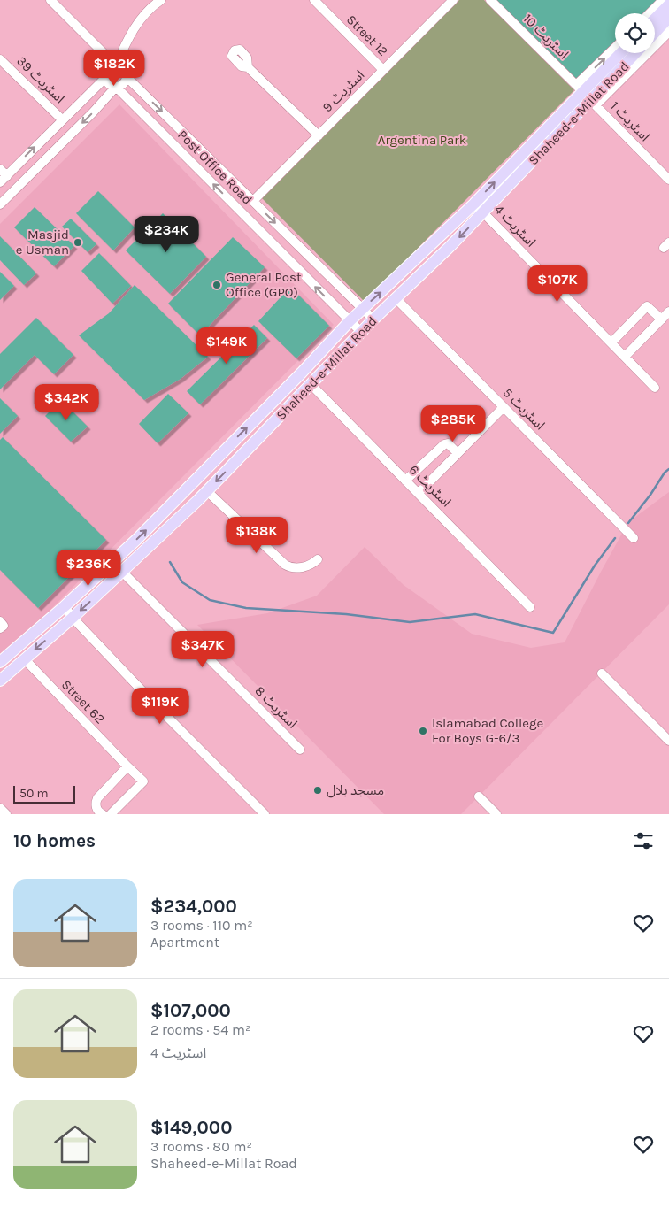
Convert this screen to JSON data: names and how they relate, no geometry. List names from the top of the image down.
{
  "streets": {
    "main road": ["Shaheed-e-Millat Road"],
    "street": [
      "Street 12",
      "اسٹریٹ 10",
      "اسٹریٹ 39",
      "اسٹریٹ 9",
      "اسٹریٹ 1",
      "Post Office Road",
      "اسٹریٹ 4",
      "اسٹریٹ 5",
      "اسٹریٹ 6",
      "Street 62",
      "اسٹریٹ 8"
    ]
  },
  "crossings": [
    ["Street 12", "اسٹریٹ 9"],
    ["اسٹریٹ 10", "Shaheed-e-Millat Road"],
    ["اسٹریٹ 10", "اسٹریٹ 1"],
    ["اسٹریٹ 9", "Post Office Road"],
    ["Shaheed-e-Millat Road", "اسٹریٹ 1"],
    ["Shaheed-e-Millat Road", "Post Office Road"],
    ["Shaheed-e-Millat Road", "اسٹریٹ 4"],
    ["Shaheed-e-Millat Road", "اسٹریٹ 5"],
    ["Shaheed-e-Millat Road", "اسٹریٹ 6"],
    ["Shaheed-e-Millat Road", "Street 62"],
    ["Shaheed-e-Millat Road", "اسٹریٹ 8"]
  ],
  "parks": ["Argentina Park"],
  "places": [
    "Masjid e Usman",
    "General Post Office (GPO)",
    "Islamabad College For Boys G-6/3",
    "مسجد بلال"
  ],
  "scale_bar": "50 m",
  "page": {
    "price": [
      "$182K",
      "$234K",
      "$107K",
      "$149K",
      "$342K",
      "$285K",
      "$138K",
      "$236K",
      "$347K",
      "$119K"
    ],
    "scale": "50 m",
    "heading": "10 homes",
    "list": [
      {
        "name": "$234,000",
        "note": "3 rooms · 110 m² · Apartment"
      },
      {
        "name": "$107,000",
        "note": "2 rooms · 54 m² · اسٹریٹ 4"
      },
      {
        "name": "$149,000",
        "note": "3 rooms · 80 m² · Shaheed-e-Millat Road"
      }
    ]
  }
}
